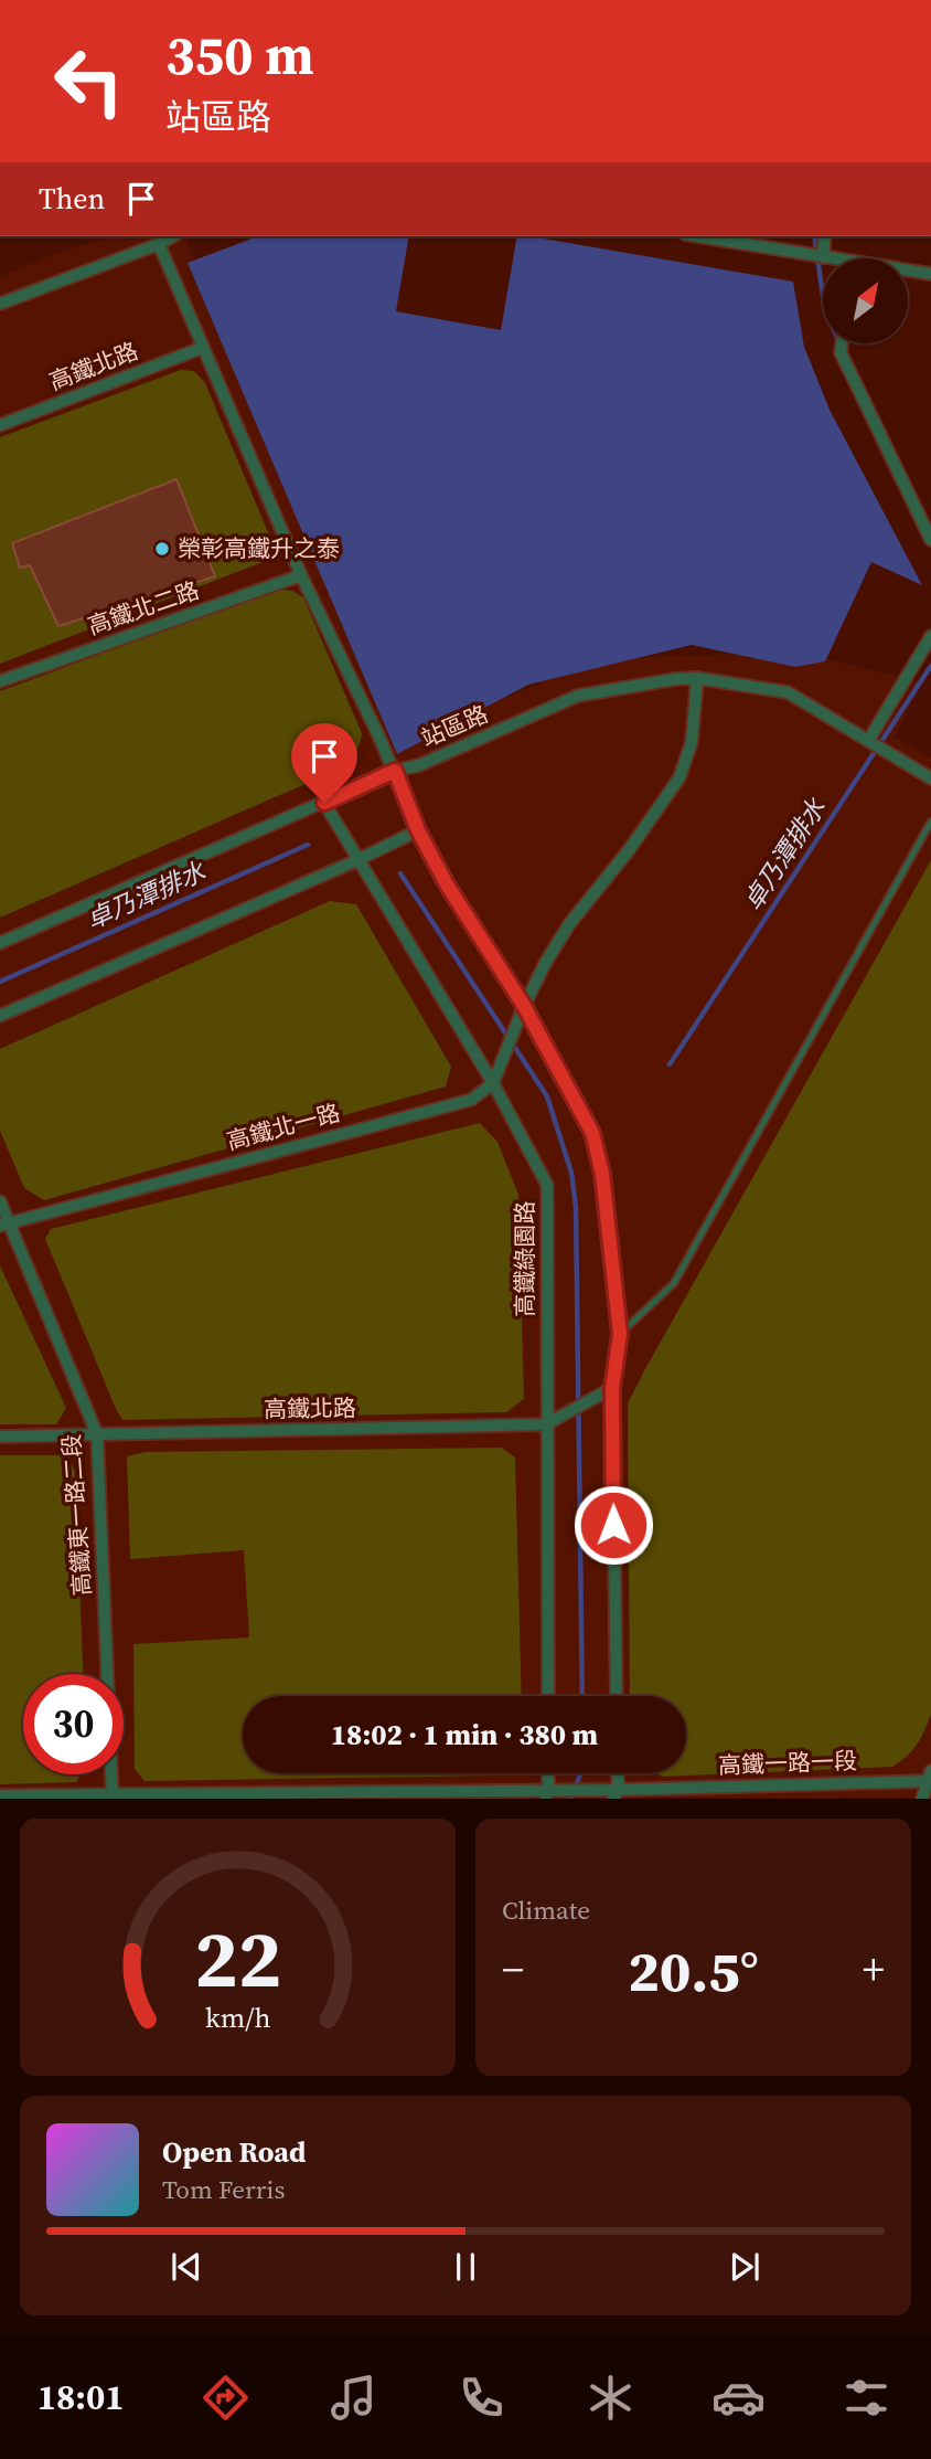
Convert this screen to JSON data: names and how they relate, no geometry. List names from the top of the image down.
{
  "streets": {
    "street": [
      "高鐵北路",
      "高鐵北二路",
      "站區路",
      "高鐵北一路",
      "高鐵綠園路",
      "高鐵東一路二段",
      "高鐵一路一段"
    ]
  },
  "crossings": [
    ["高鐵北路", "高鐵綠園路"],
    ["高鐵北路", "高鐵東一路二段"],
    ["站區路", "高鐵綠園路"],
    ["高鐵北一路", "高鐵綠園路"],
    ["高鐵北一路", "高鐵東一路二段"],
    ["高鐵東一路二段", "高鐵一路一段"]
  ],
  "water": ["卓乃潭排水"],
  "places": ["榮彰高鐵升之泰"],
  "north": "top right",
  "page": {
    "turn": ["350 m", "站區路"],
    "then": "Then",
    "limit": "30",
    "trip": "18:02 · 1 min · 380 m",
    "tile": "Climate",
    "heat": ["−", "20.5°", "+"],
    "song": ["Open Road", "Tom Ferris"],
    "tabs": "18:01",
    "gauge": ["22", "km/h"]
  }
}
